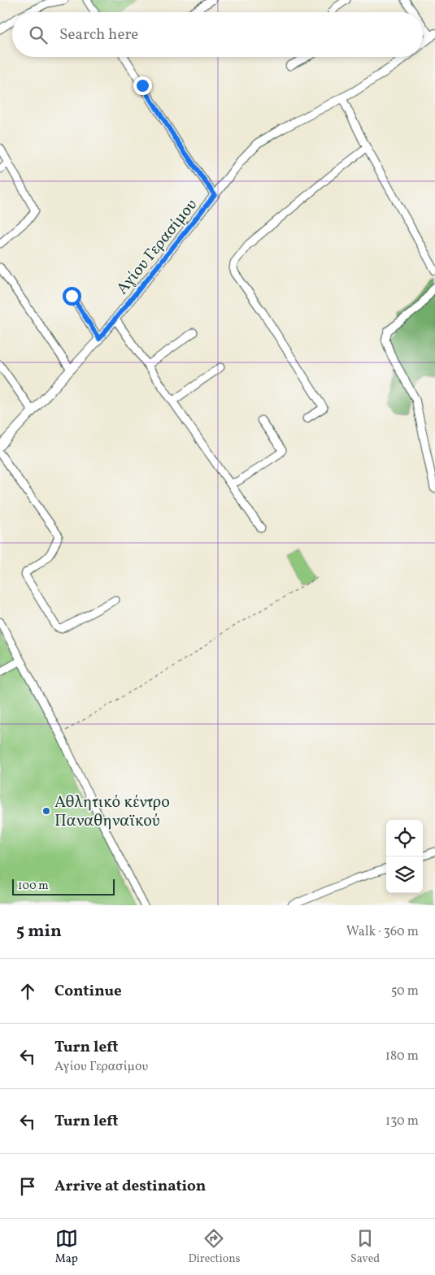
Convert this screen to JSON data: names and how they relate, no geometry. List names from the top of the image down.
{
  "streets": {
    "street": ["Αγίου Γερασίμου"]
  },
  "places": ["Αθλητικό κέντρο Παναθηναϊκού"],
  "scale_bar": "100 m",
  "page": {
    "search": "Search here",
    "scale": "100 m",
    "heading": ["5 min", "Walk · 360 m"],
    "list": [
      ["Continue", "50 m"],
      ["Turn left", "Αγίου Γερασίμου", "180 m"],
      ["Turn left", "130 m"],
      "Arrive at destination"
    ],
    "nav": ["Map", "Directions", "Saved"]
  }
}
